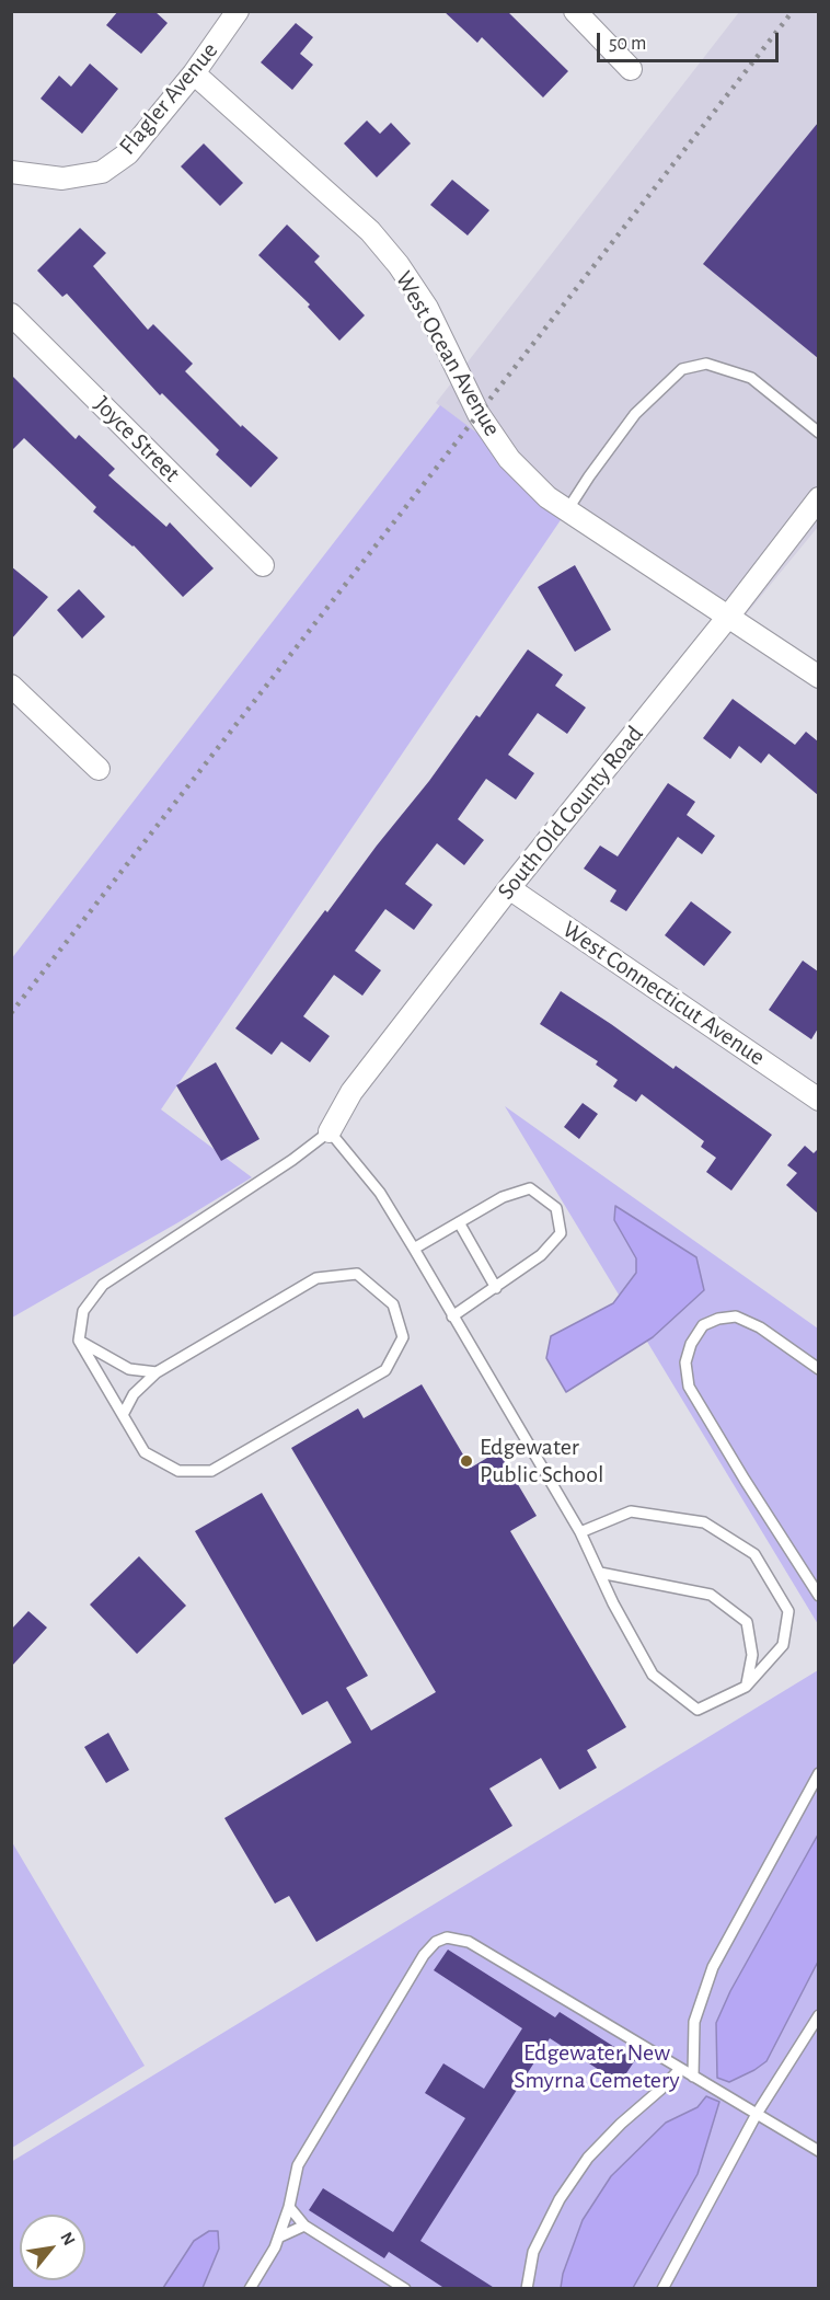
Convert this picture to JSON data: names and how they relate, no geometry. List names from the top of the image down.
{
  "streets": {
    "street": [
      "Flagler Avenue",
      "West Ocean Avenue",
      "Joyce Street",
      "South Old County Road",
      "West Connecticut Avenue"
    ]
  },
  "crossings": [
    ["Flagler Avenue", "West Ocean Avenue"],
    ["West Ocean Avenue", "South Old County Road"],
    ["South Old County Road", "West Connecticut Avenue"]
  ],
  "parks": ["Edgewater New Smyrna Cemetery"],
  "places": ["Edgewater Public School"],
  "scale_bar": "50 m",
  "north": "top right"
}
